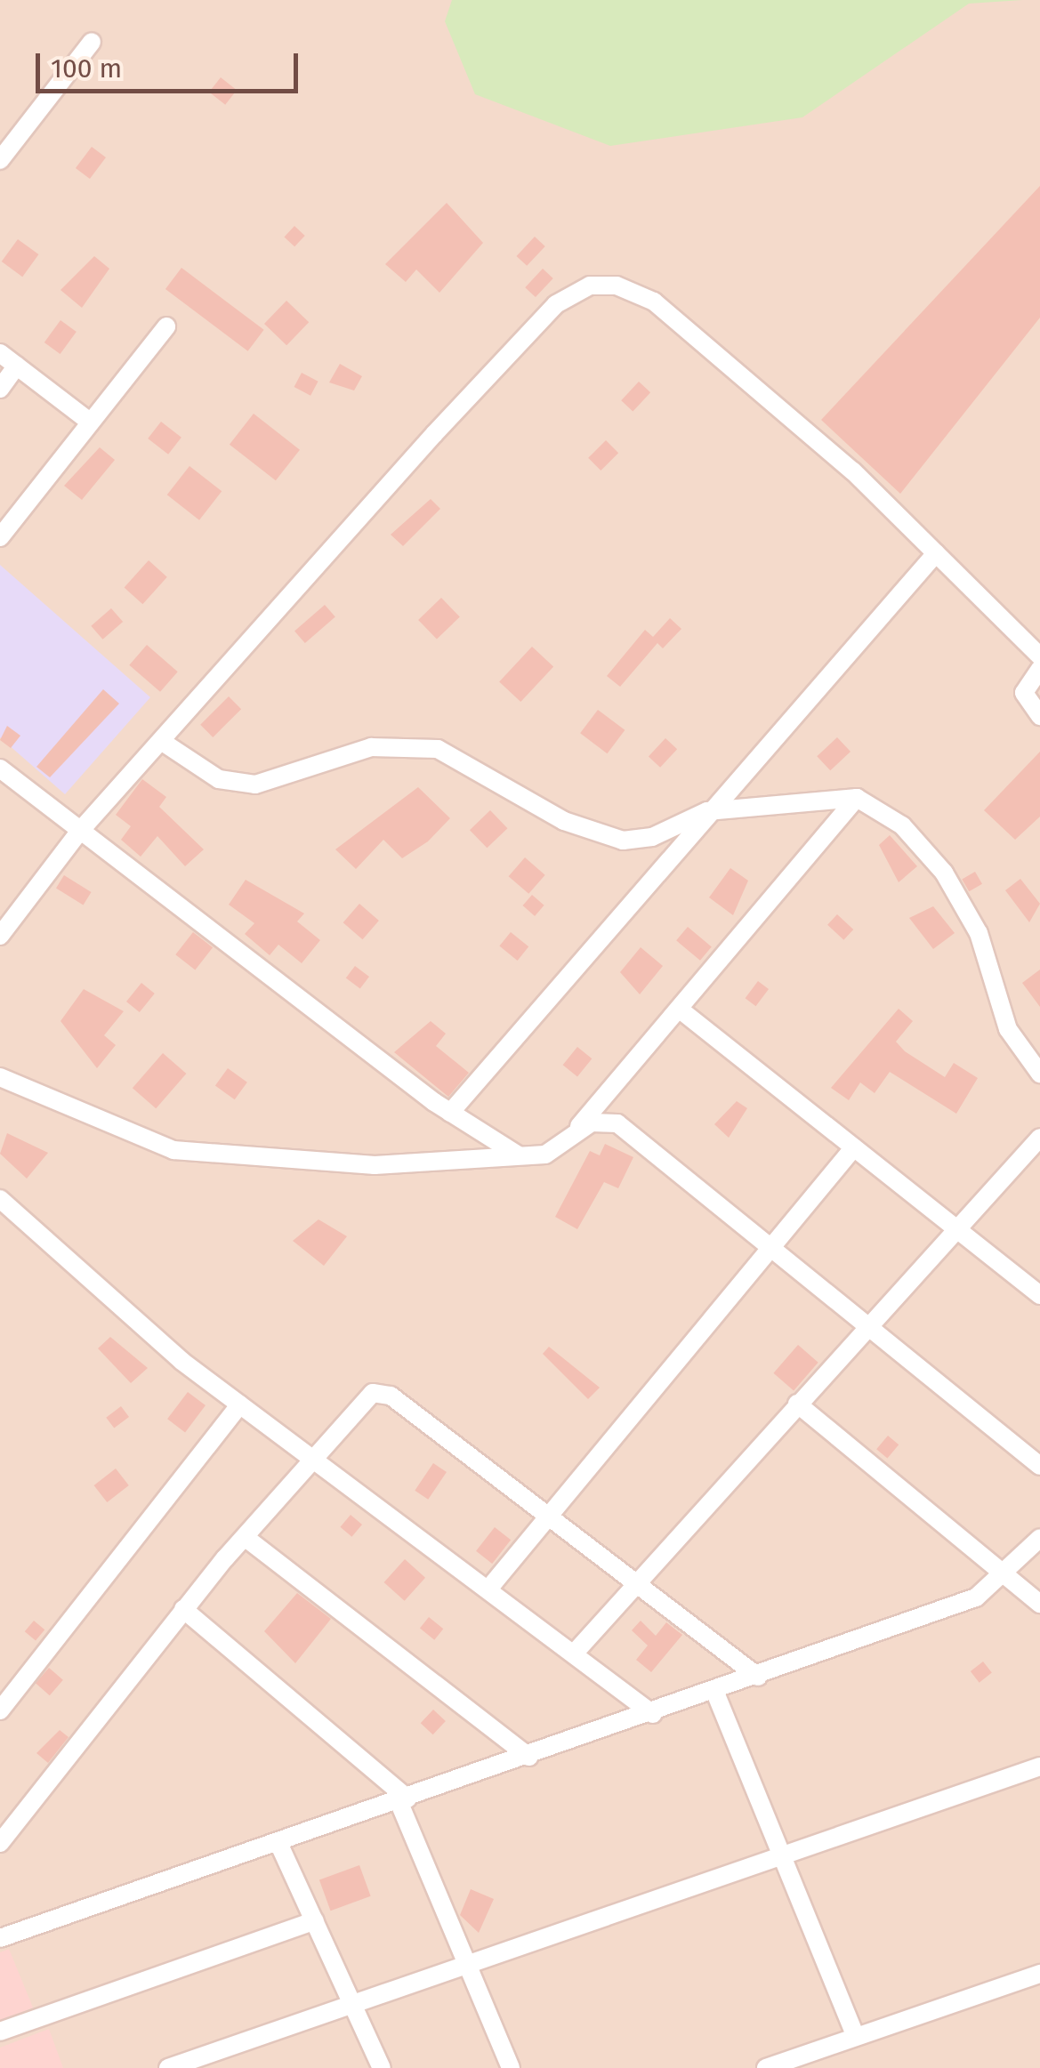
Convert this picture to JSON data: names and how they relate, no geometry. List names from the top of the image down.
{
  "scale_bar": "100 m"
}
